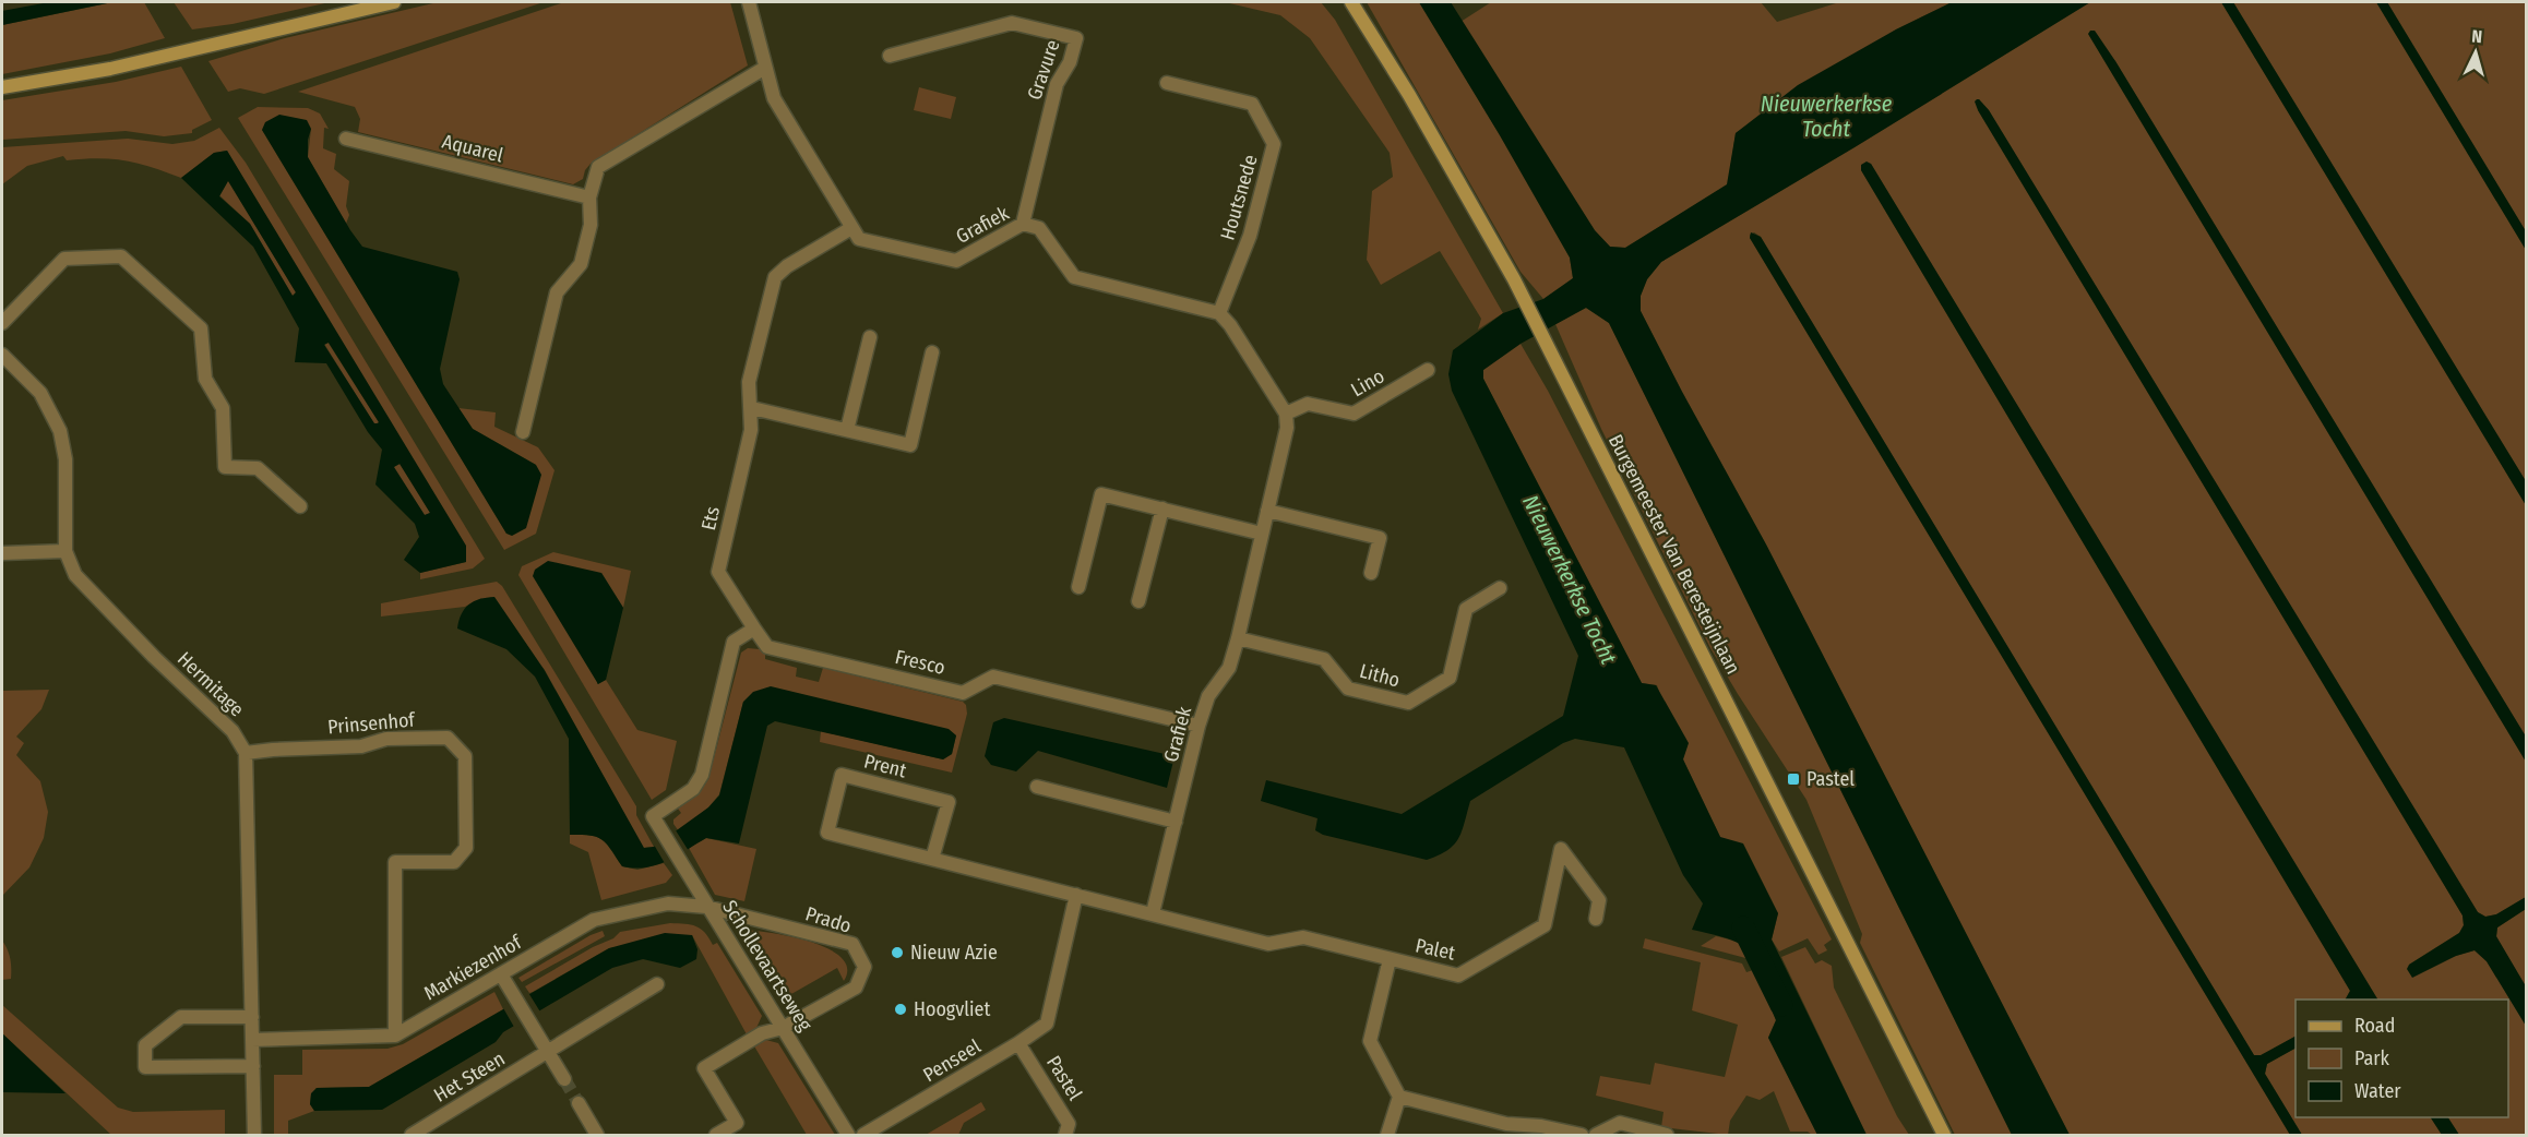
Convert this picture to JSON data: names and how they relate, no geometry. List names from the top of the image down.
{
  "streets": {
    "main road": ["Burgemeester Van Beresteijnlaan"],
    "street": [
      "Gravure",
      "Aquarel",
      "Houtsnede",
      "Grafiek",
      "Lino",
      "Ets",
      "Fresco",
      "Litho",
      "Hermitage",
      "Prinsenhof",
      "Prent",
      "Prado",
      "Palet",
      "Schollevaartseweg",
      "Markiezenhof",
      "Penseel",
      "Het Steen",
      "Pastel"
    ]
  },
  "crossings": [
    ["Gravure", "Grafiek"],
    ["Houtsnede", "Grafiek"],
    ["Grafiek", "Lino"],
    ["Grafiek", "Ets"],
    ["Grafiek", "Fresco"],
    ["Grafiek", "Litho"],
    ["Grafiek", "Prent"],
    ["Grafiek", "Palet"],
    ["Ets", "Fresco"],
    ["Ets", "Schollevaartseweg"],
    ["Fresco", "Schollevaartseweg"],
    ["Hermitage", "Prinsenhof"],
    ["Prinsenhof", "Markiezenhof"],
    ["Prent", "Palet"],
    ["Prent", "Penseel"],
    ["Prado", "Schollevaartseweg"],
    ["Prado", "Markiezenhof"],
    ["Schollevaartseweg", "Markiezenhof"],
    ["Penseel", "Pastel"]
  ],
  "water": ["Nieuwerkerkse Tocht"],
  "places": {
    "transit": ["Pastel"],
    "other": ["Nieuw Azie", "Hoogvliet"]
  },
  "legend": ["Road", "Park", "Water"],
  "north": "top"
}
